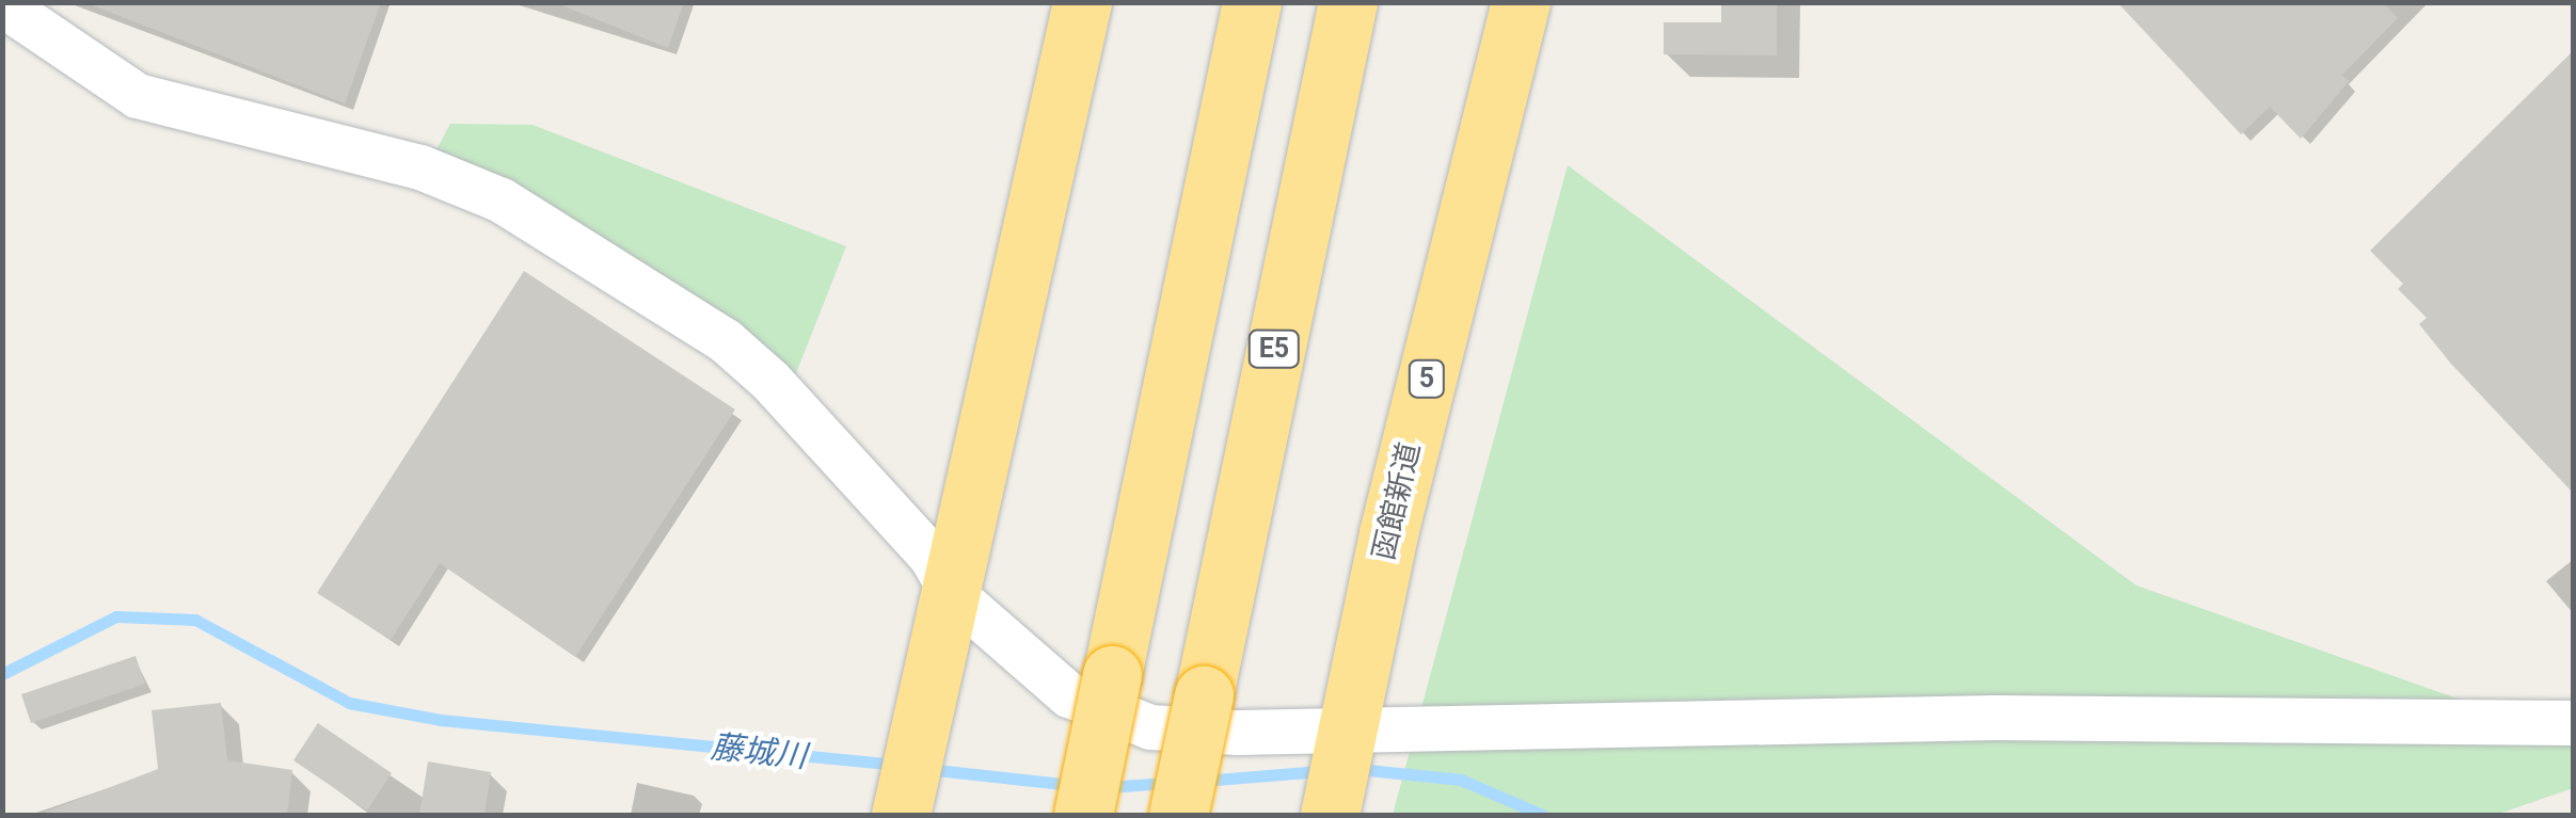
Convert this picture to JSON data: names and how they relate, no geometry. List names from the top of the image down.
{
  "streets": {
    "highway": ["E5", "5", "函館新道"]
  },
  "water": ["藤城川"]
}
